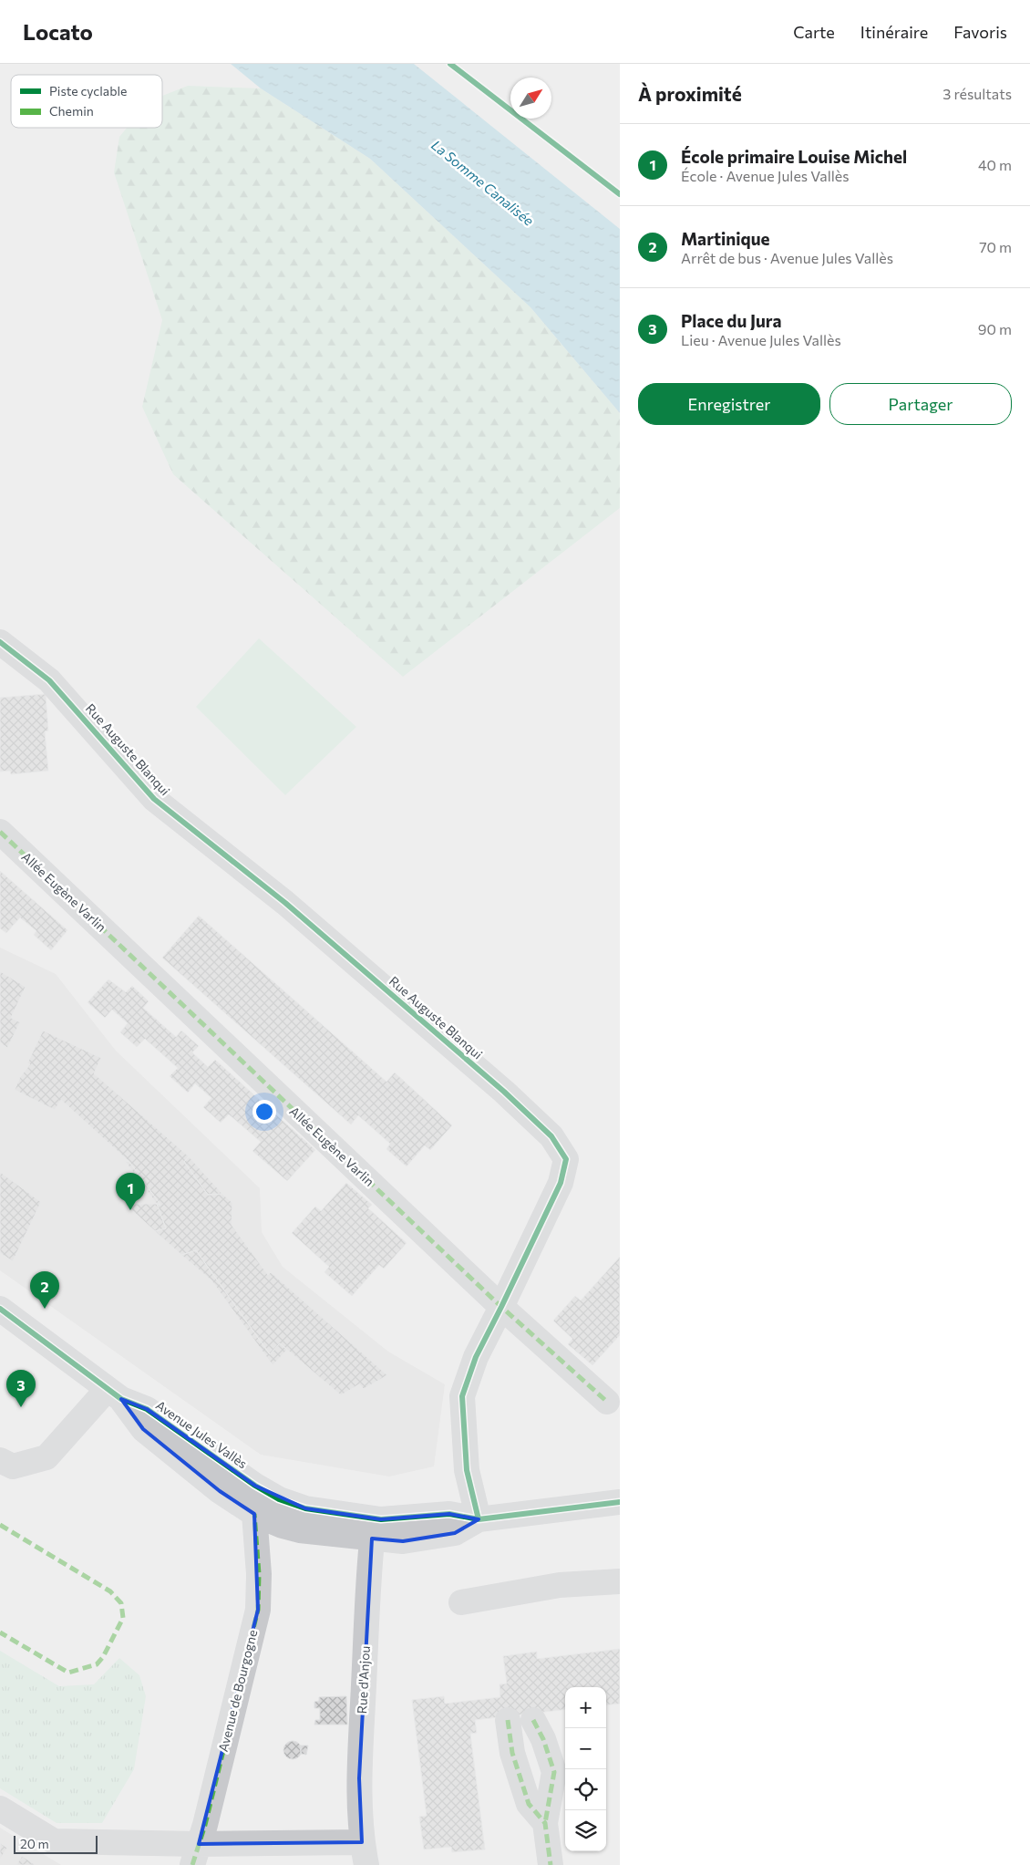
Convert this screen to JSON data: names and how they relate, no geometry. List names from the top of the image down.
{
  "streets": {
    "street": [
      "Rue Auguste Blanqui",
      "Allée Eugène Varlin",
      "Avenue Jules Vallès",
      "Rue d'Anjou",
      "Avenue de Bourgogne"
    ]
  },
  "crossings": [
    ["Rue Auguste Blanqui", "Allée Eugène Varlin"],
    ["Avenue Jules Vallès", "Avenue de Bourgogne"]
  ],
  "water": ["La Somme Canalisée"],
  "legend": ["Piste cyclable", "Chemin"],
  "scale_bar": "20 m",
  "north": "top right",
  "page": {
    "header": "Locato",
    "nav": ["Carte", "Itinéraire", "Favoris"],
    "heading": ["À proximité", "3 résultats"],
    "list": [
      {
        "mark": "1",
        "name": "École primaire Louise Michel",
        "note": "École · Avenue Jules Vallès",
        "value": "40 m"
      },
      {
        "mark": "2",
        "name": "Martinique",
        "note": "Arrêt de bus · Avenue Jules Vallès",
        "value": "70 m"
      },
      {
        "mark": "3",
        "name": "Place du Jura",
        "note": "Lieu · Avenue Jules Vallès",
        "value": "90 m"
      }
    ],
    "buttons": ["Enregistrer", "Partager"],
    "pins": ["1", "2", "3"],
    "map_buttons": ["+", "−"],
    "scale": "20 m"
  }
}
